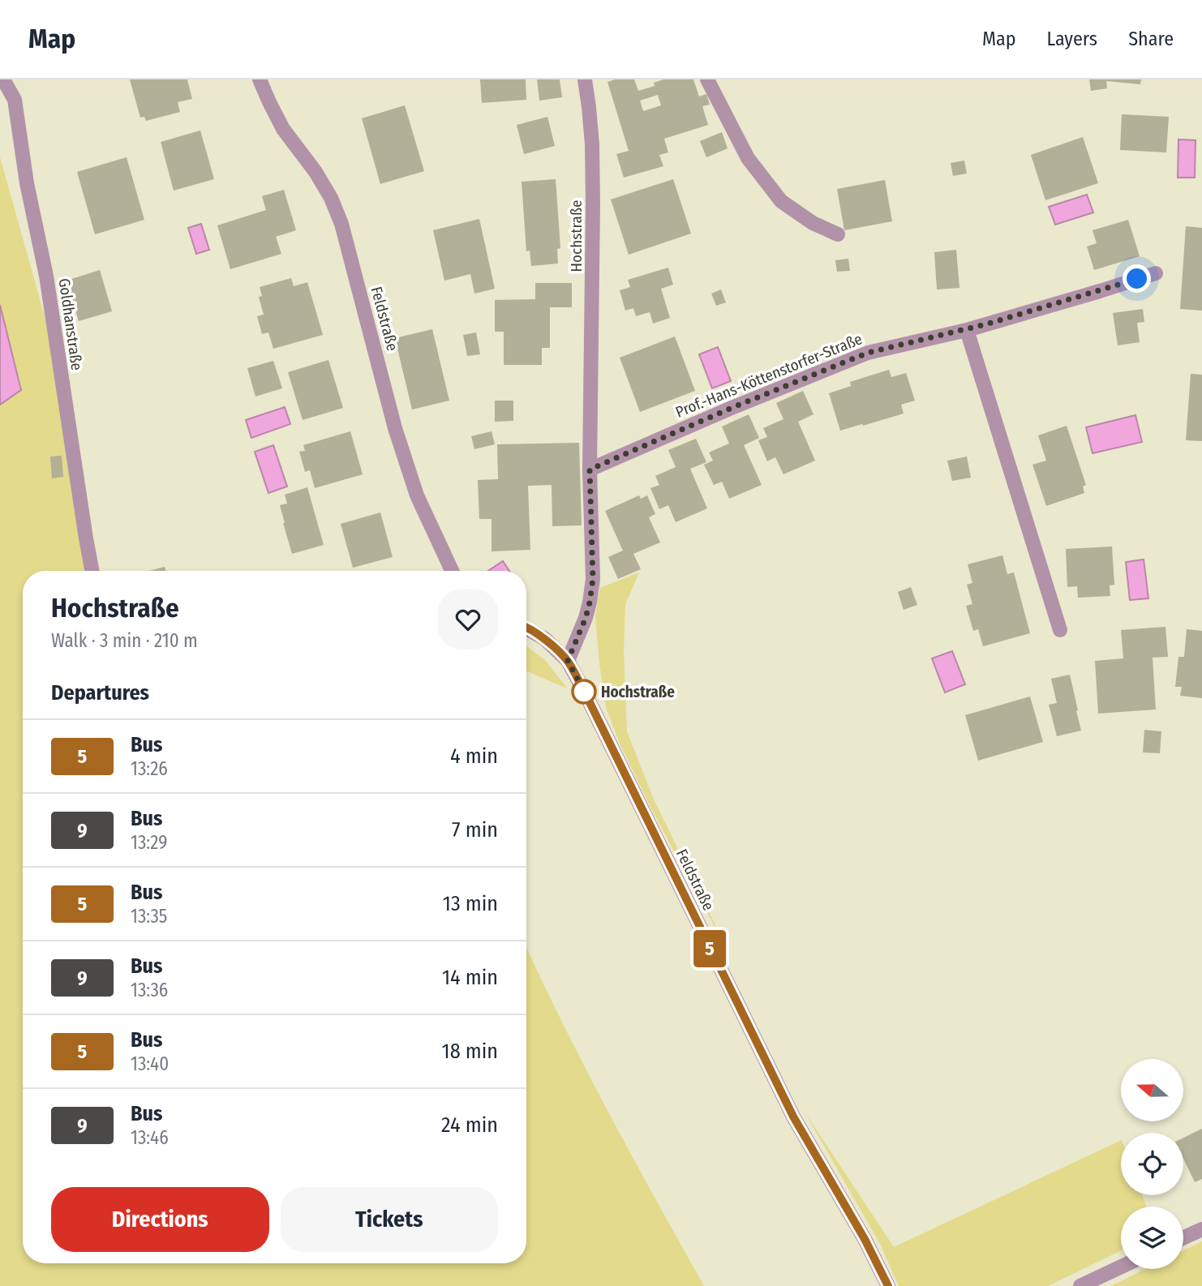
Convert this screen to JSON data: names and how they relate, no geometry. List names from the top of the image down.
{
  "streets": {
    "street": [
      "Hochstraße",
      "Feldstraße",
      "Goldhanstraße",
      "Prof.-Hans-Köttenstorfer-Straße"
    ]
  },
  "crossings": [
    ["Hochstraße", "Feldstraße"],
    ["Hochstraße", "Prof.-Hans-Köttenstorfer-Straße"]
  ],
  "places": ["Hochstraße"],
  "lines": ["bus line 5"],
  "north": "left",
  "page": {
    "header": "Map",
    "nav": ["Map", "Layers", "Share"],
    "on_map": "5",
    "heading": [
      ["Hochstraße", "Walk · 3 min · 210 m"],
      "Departures"
    ],
    "list": [
      {
        "mark": "5",
        "name": "Bus",
        "note": "13:26",
        "value": "4 min"
      },
      {
        "mark": "9",
        "name": "Bus",
        "note": "13:29",
        "value": "7 min"
      },
      {
        "mark": "5",
        "name": "Bus",
        "note": "13:35",
        "value": "13 min"
      },
      {
        "mark": "9",
        "name": "Bus",
        "note": "13:36",
        "value": "14 min"
      },
      {
        "mark": "5",
        "name": "Bus",
        "note": "13:40",
        "value": "18 min"
      },
      {
        "mark": "9",
        "name": "Bus",
        "note": "13:46",
        "value": "24 min"
      }
    ],
    "buttons": ["Directions", "Tickets"]
  }
}
